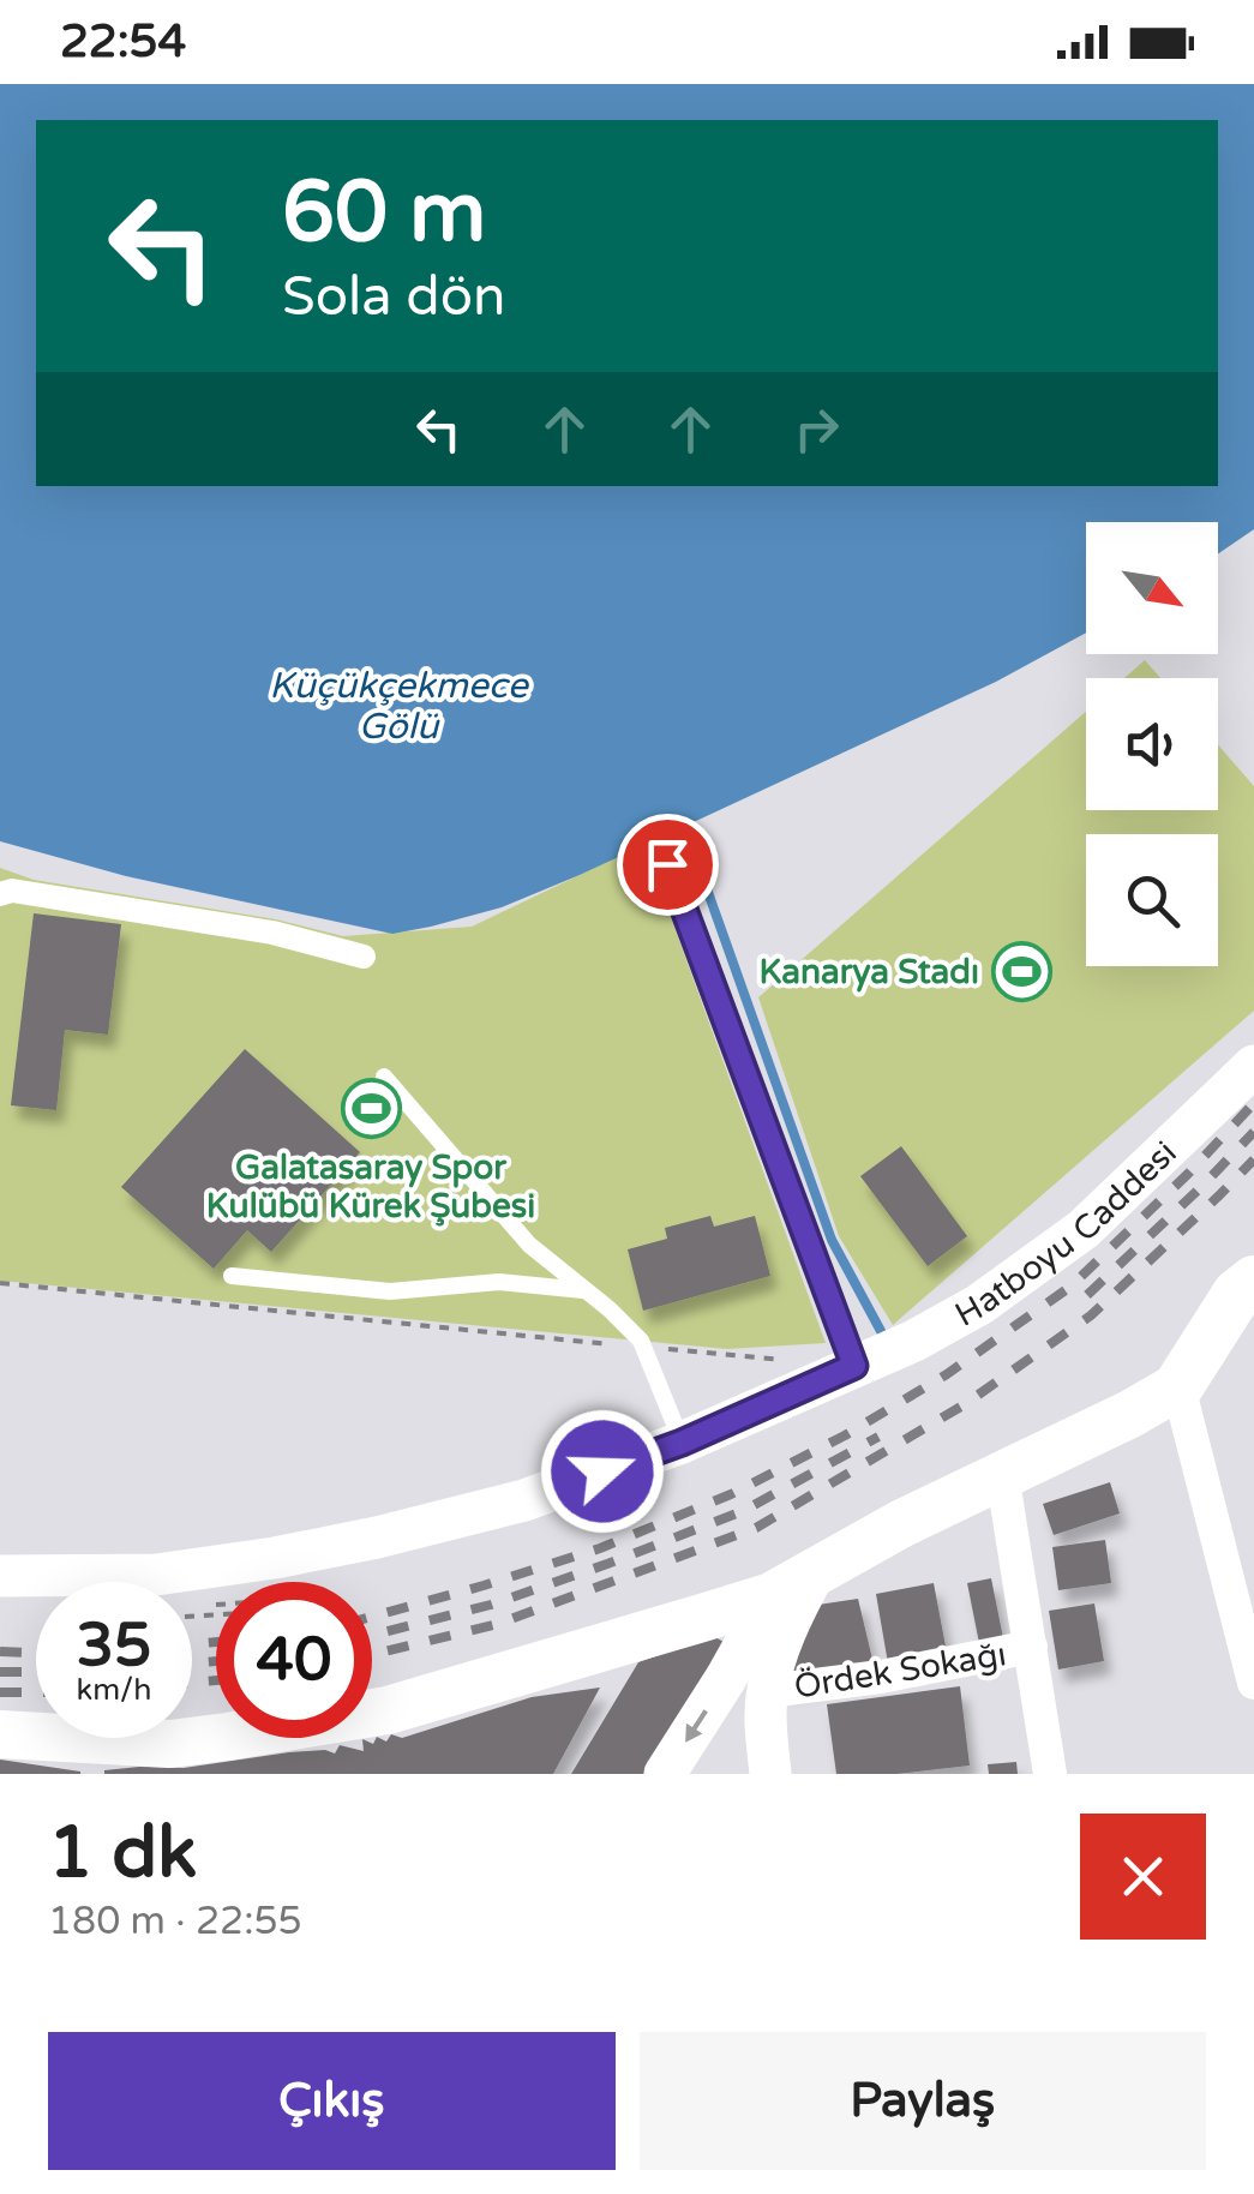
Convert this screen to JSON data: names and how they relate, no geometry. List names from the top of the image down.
{
  "streets": {
    "street": ["Hatboyu Caddesi", "Ördek Sokağı"]
  },
  "water": ["Küçükçekmece Gölü"],
  "places": {
    "sports": ["Kanarya Stadı", "Galatasaray Spor Kulübü Kürek Şubesi"]
  },
  "north": "bottom right",
  "page": {
    "status": "22:54",
    "turn": ["60 m", "Sola dön"],
    "speed": "35 km/h",
    "limit": "40",
    "heading": ["1 dk", "180 m · 22:55"],
    "buttons": ["Çıkış", "Paylaş"]
  }
}
